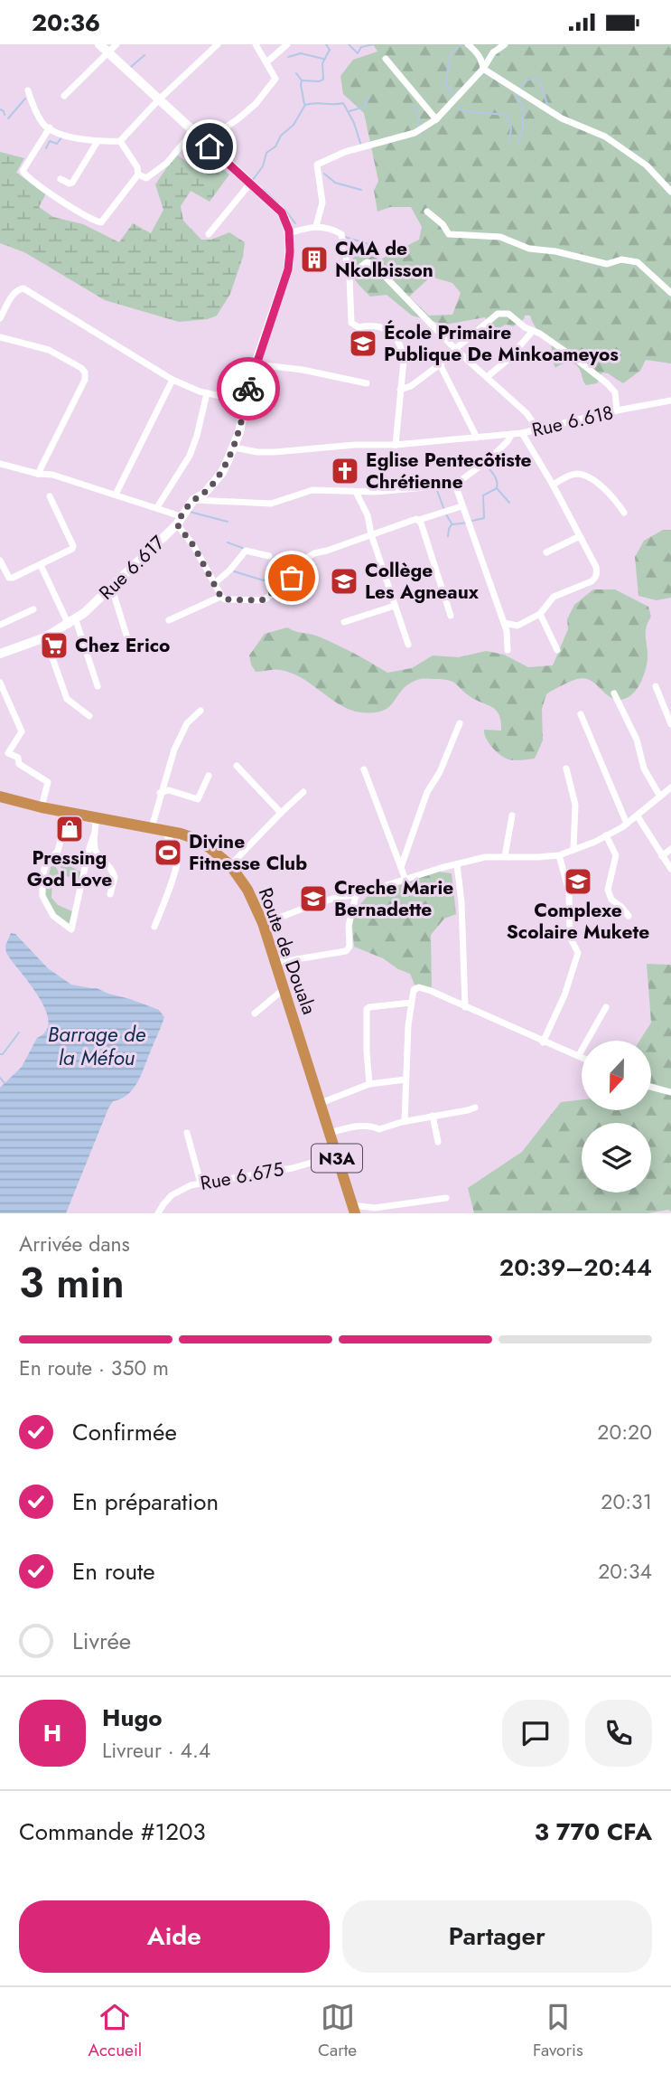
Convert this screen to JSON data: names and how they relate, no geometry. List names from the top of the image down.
{
  "streets": {
    "highway": ["Route de Douala", "N3A"],
    "street": ["Rue 6.618", "Rue 6.617", "Rue 6.675"]
  },
  "crossings": [
    ["Route de Douala", "Rue 6.675"]
  ],
  "water": ["Barrage de la Méfou"],
  "places": {
    "building": ["CMA de Nkolbisson"],
    "school or university": [
      "École Primaire Publique De Minkoameyos",
      "Collège Les Agneaux",
      "Complexe Scolaire Mukete",
      "Creche Marie Bernadette"
    ],
    "church": ["Eglise Pentecôtiste Chrétienne"],
    "supermarket": ["Chez Erico"],
    "shop": ["Pressing God Love"],
    "sports": ["Divine Fitnesse Club"]
  },
  "north": "bottom",
  "page": {
    "status": "20:36",
    "heading": ["3 min", "Arrivée dans", "20:39–20:44"],
    "panel": [
      "Hugo",
      "Livreur · 4.4",
      "Commande #1203",
      "3 770 CFA"
    ],
    "bar": "En route · 350 m",
    "list": [
      ["Confirmée", "20:20"],
      ["En préparation", "20:31"],
      ["En route", "20:34"],
      "Livrée"
    ],
    "round": "H",
    "buttons": ["Aide", "Partager"],
    "tabs": ["Accueil", "Carte", "Favoris"]
  }
}
